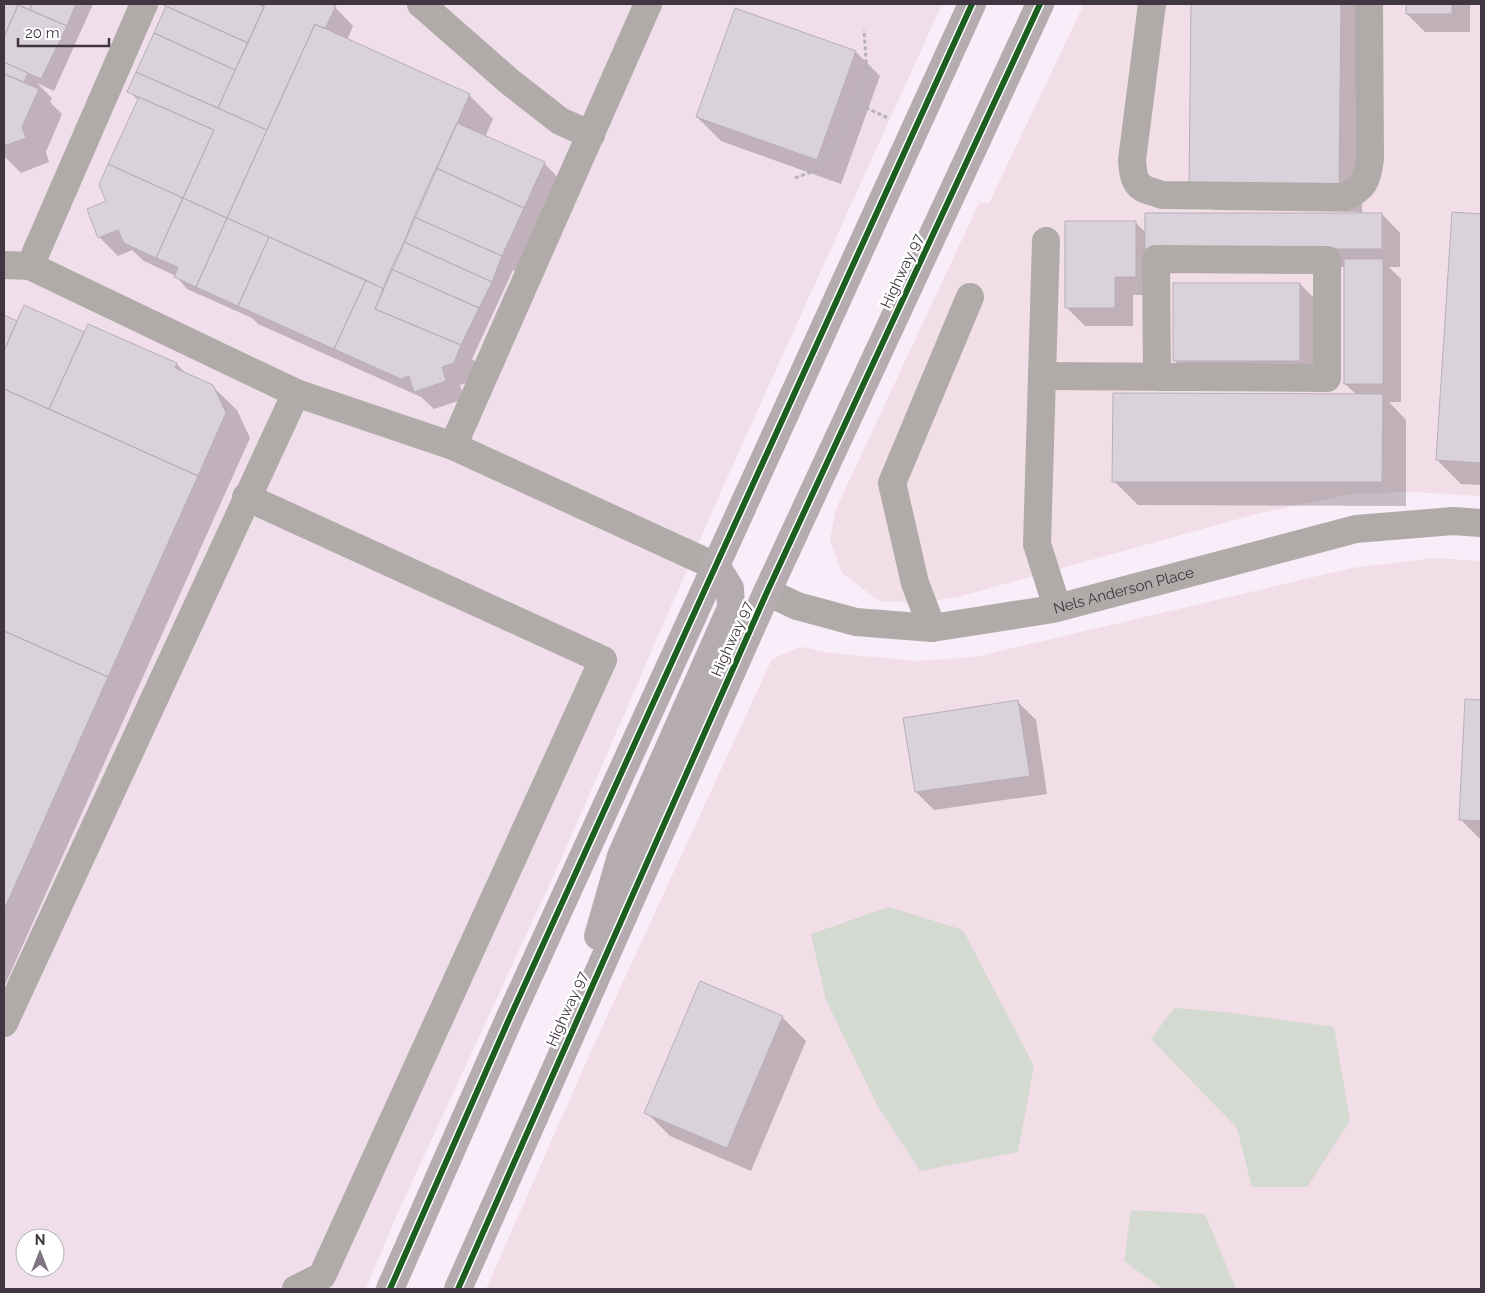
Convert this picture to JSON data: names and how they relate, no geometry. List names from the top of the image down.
{
  "streets": {
    "main road": ["Highway 97"],
    "street": ["Nels Anderson Place"]
  },
  "crossings": [
    ["Highway 97", "Nels Anderson Place"]
  ],
  "scale_bar": "20 m",
  "north": "top"
}
